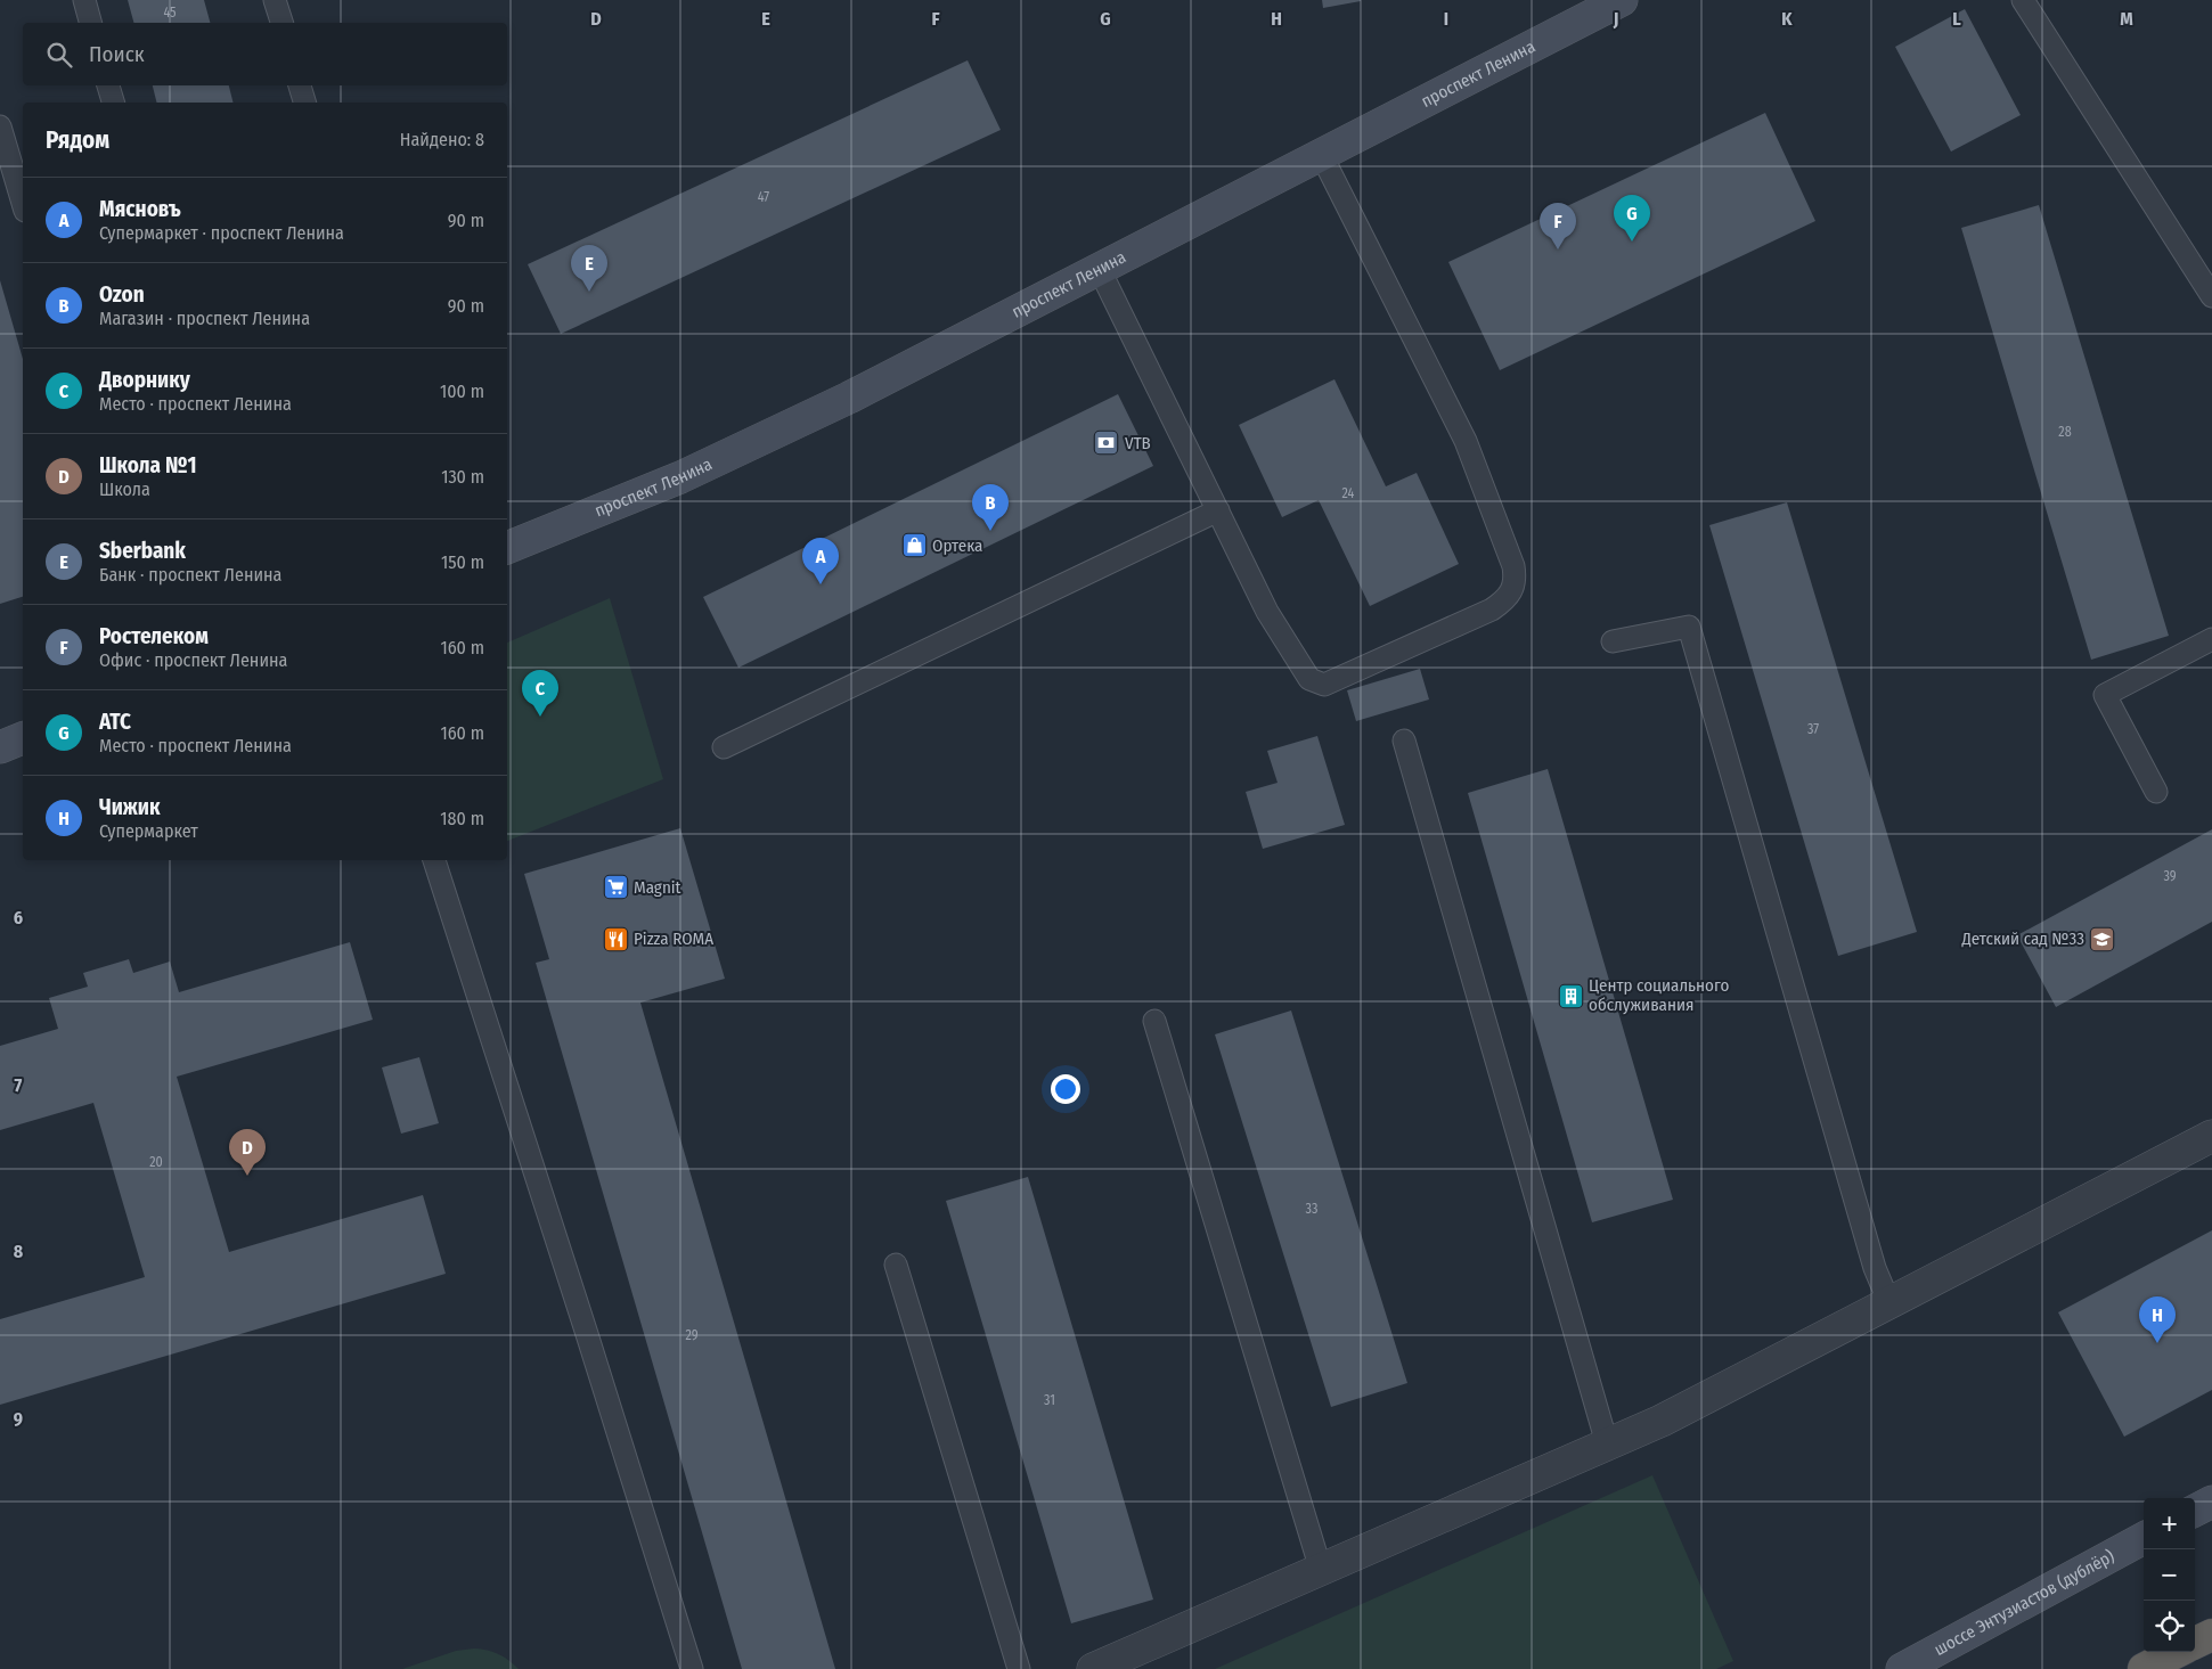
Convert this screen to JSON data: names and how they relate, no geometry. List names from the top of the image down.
{
  "streets": {
    "main road": ["проспект Ленина", "шоссе Энтузиастов (дублёр)"]
  },
  "places": {
    "bank": ["VTB"],
    "shop": ["Ортека"],
    "supermarket": ["Magnit"],
    "restaurant": ["Pizza ROMA"],
    "school or university": ["Детский сад №33"],
    "building": ["Центр социального обслуживания"]
  },
  "house_numbers": [
    "45",
    "47",
    "28",
    "24",
    "37",
    "39",
    "20",
    "33",
    "29",
    "31"
  ],
  "page": {
    "search": "Поиск",
    "heading": ["Рядом", "Найдено: 8"],
    "list": [
      {
        "mark": "A",
        "name": "Мясновъ",
        "note": "Супермаркет · проспект Ленина",
        "value": "90 m"
      },
      {
        "mark": "B",
        "name": "Ozon",
        "note": "Магазин · проспект Ленина",
        "value": "90 m"
      },
      {
        "mark": "C",
        "name": "Дворнику",
        "note": "Место · проспект Ленина",
        "value": "100 m"
      },
      {
        "mark": "D",
        "name": "Школа №1",
        "note": "Школа",
        "value": "130 m"
      },
      {
        "mark": "E",
        "name": "Sberbank",
        "note": "Банк · проспект Ленина",
        "value": "150 m"
      },
      {
        "mark": "F",
        "name": "Ростелеком",
        "note": "Офис · проспект Ленина",
        "value": "160 m"
      },
      {
        "mark": "G",
        "name": "АТС",
        "note": "Место · проспект Ленина",
        "value": "160 m"
      },
      {
        "mark": "H",
        "name": "Чижик",
        "note": "Супермаркет",
        "value": "180 m"
      }
    ],
    "pins": [
      "G",
      "F",
      "E",
      "B",
      "A",
      "C",
      "D",
      "H"
    ],
    "map_buttons": ["+", "−"]
  },
  "grid": {
    "columns": [
      "D",
      "E",
      "F",
      "G",
      "H",
      "I",
      "J",
      "K",
      "L",
      "M"
    ],
    "rows": [
      "6",
      "7",
      "8",
      "9"
    ]
  }
}
